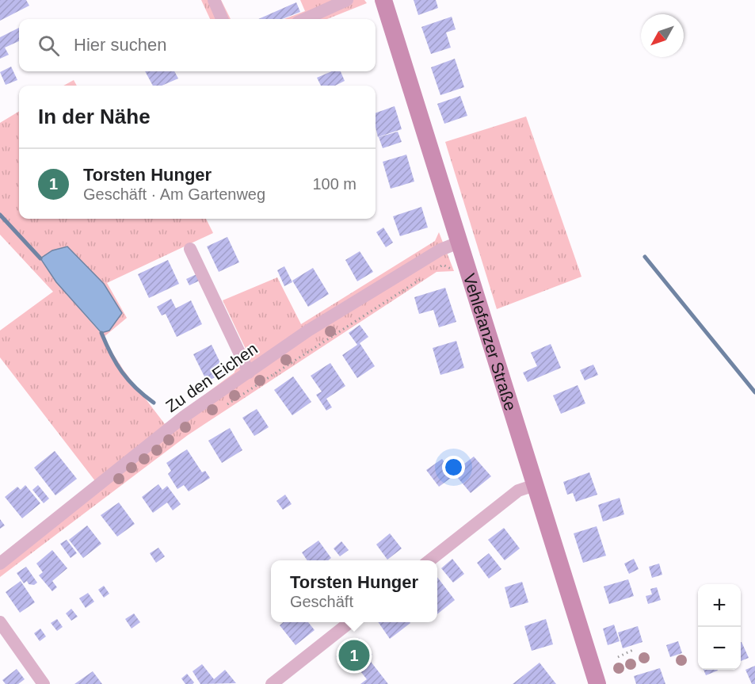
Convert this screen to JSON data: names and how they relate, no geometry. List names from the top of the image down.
{
  "streets": {
    "street": ["Vehlefanzer Straße", "Zu den Eichen"]
  },
  "crossings": [
    ["Vehlefanzer Straße", "Zu den Eichen"]
  ],
  "north": "bottom left",
  "page": {
    "search": "Hier suchen",
    "heading": "In der Nähe",
    "list": [
      {
        "mark": "1",
        "name": "Torsten Hunger",
        "note": "Geschäft · Am Gartenweg",
        "value": "100 m"
      }
    ],
    "popup": ["Torsten Hunger", "Geschäft"],
    "map_buttons": ["+", "−"],
    "pins": "1"
  }
}
